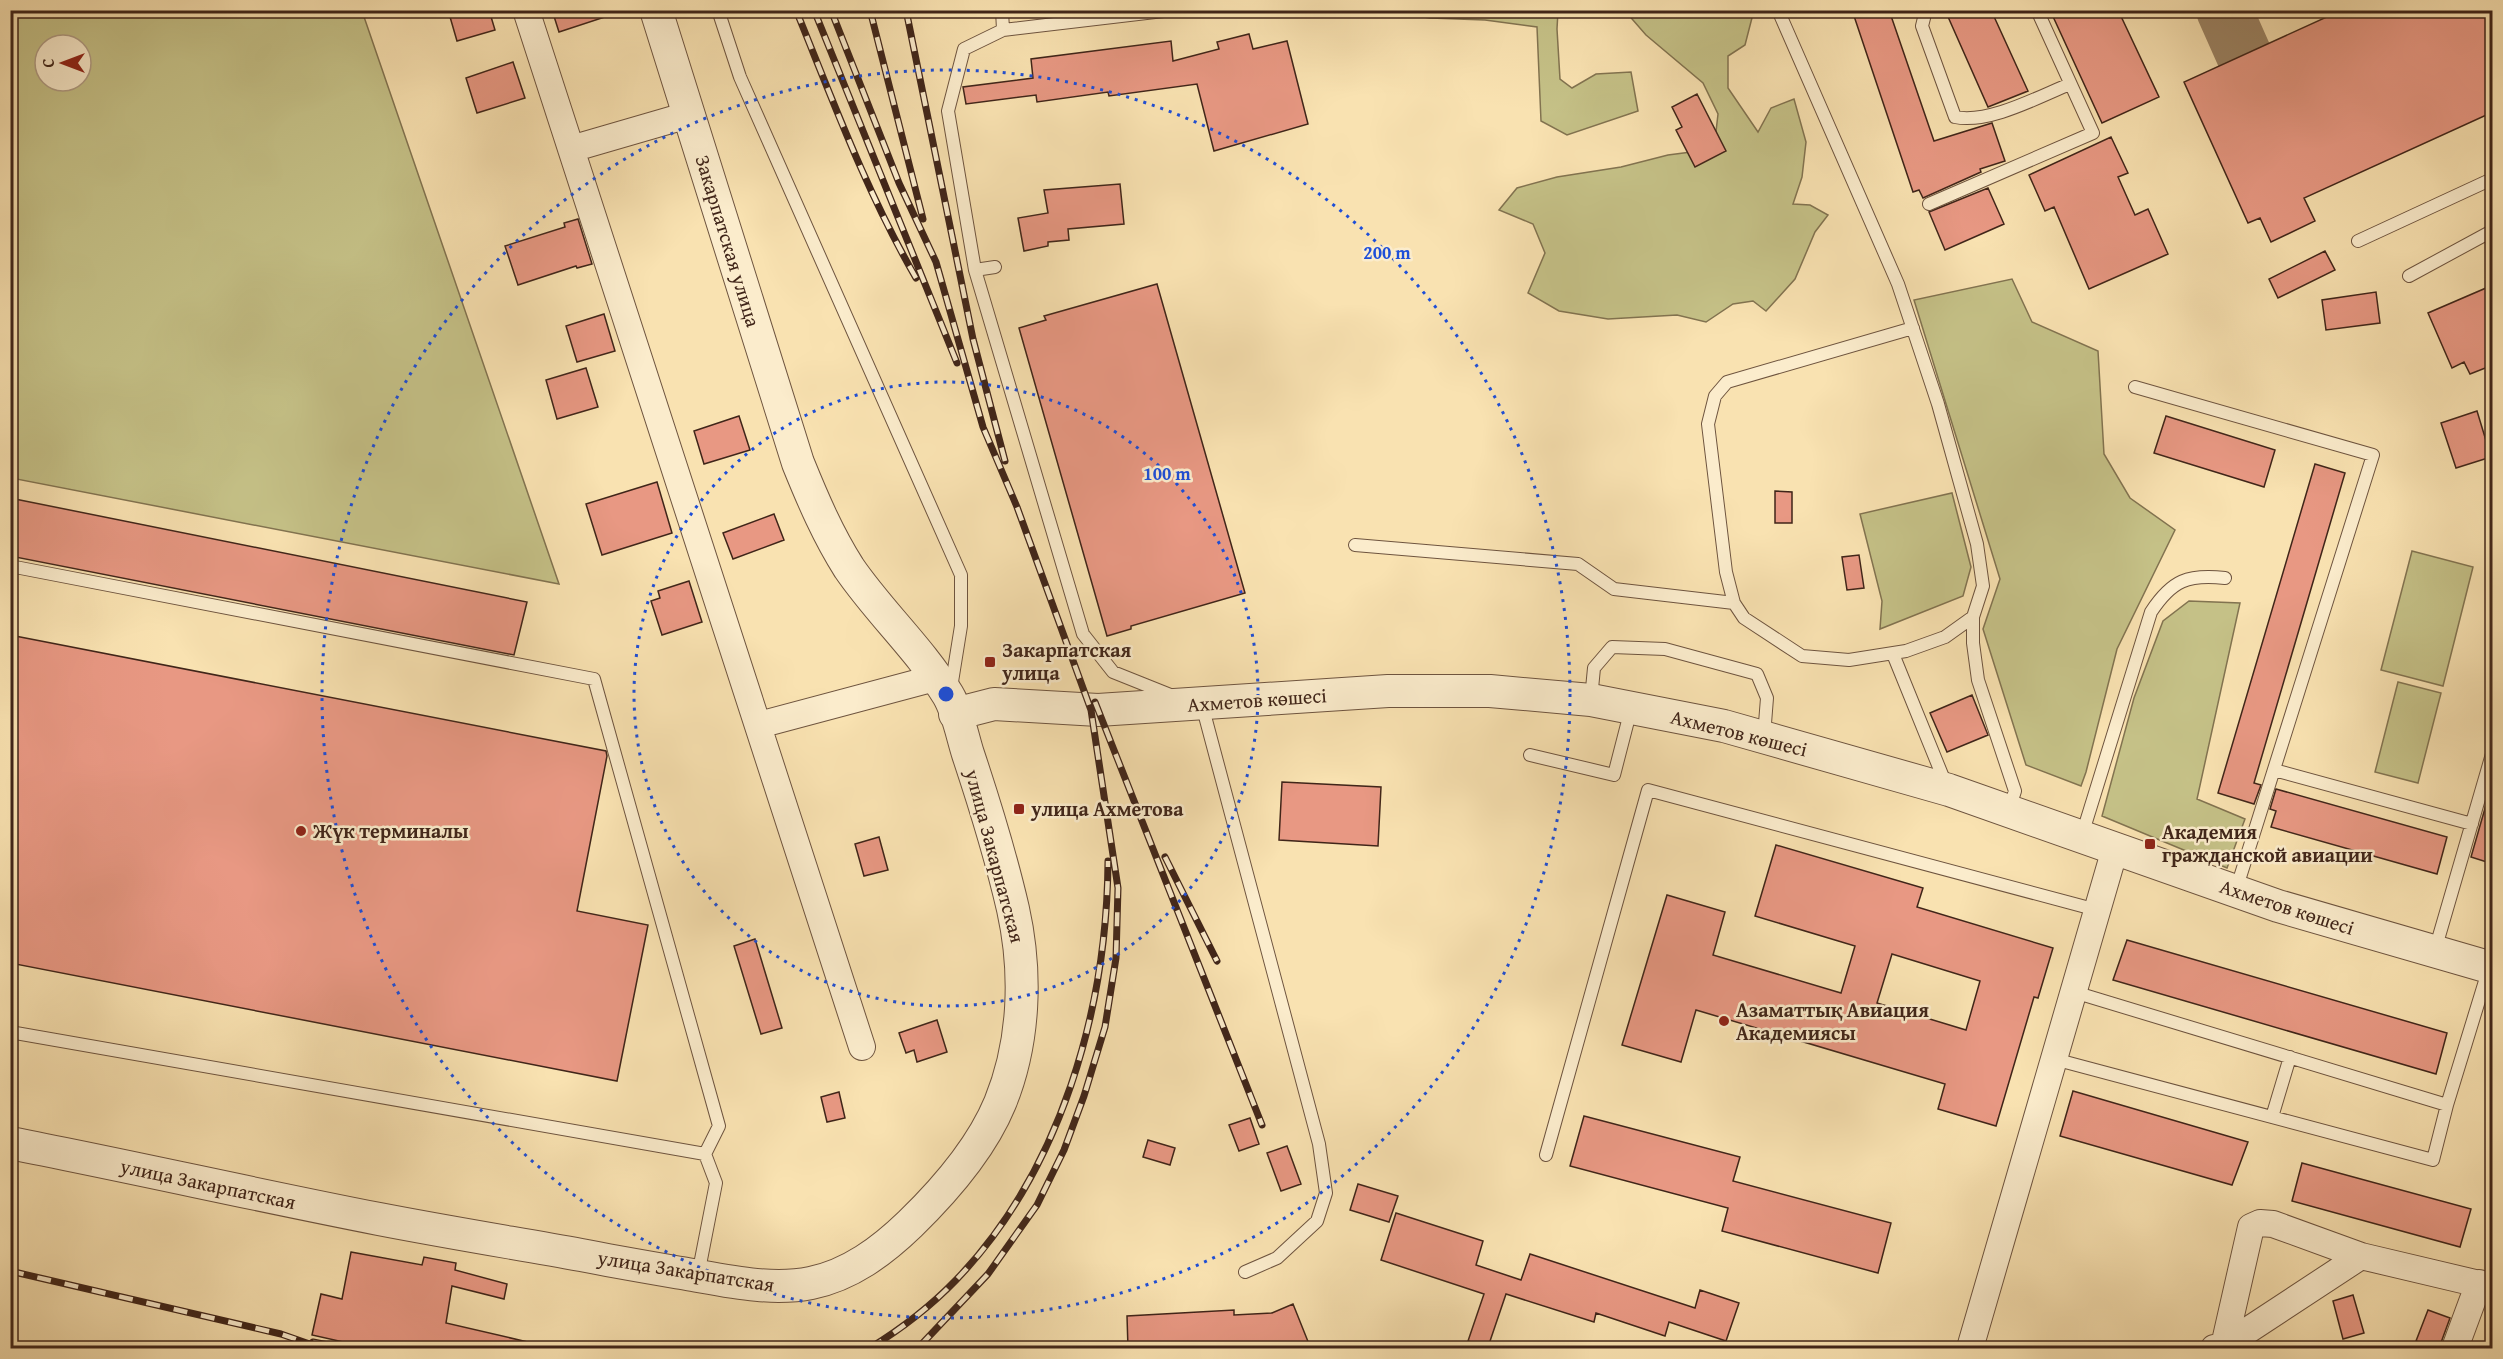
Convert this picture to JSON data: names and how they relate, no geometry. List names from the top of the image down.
{
  "streets": {
    "street": ["Закарпатская улица", "Ахметов көшесі", "улица Закарпатская"]
  },
  "crossings": [
    ["Закарпатская улица", "Ахметов көшесі"],
    ["Закарпатская улица", "улица Закарпатская"],
    ["Ахметов көшесі", "улица Закарпатская"]
  ],
  "places": {
    "transit": ["Закарпатская улица", "улица Ахметова", "Академия гражданской авиации"],
    "other": ["Жүк терминалы", "Азаматтық Авиация Академиясы"]
  },
  "north": "left",
  "rings": ["200 m", "100 m"]
}
